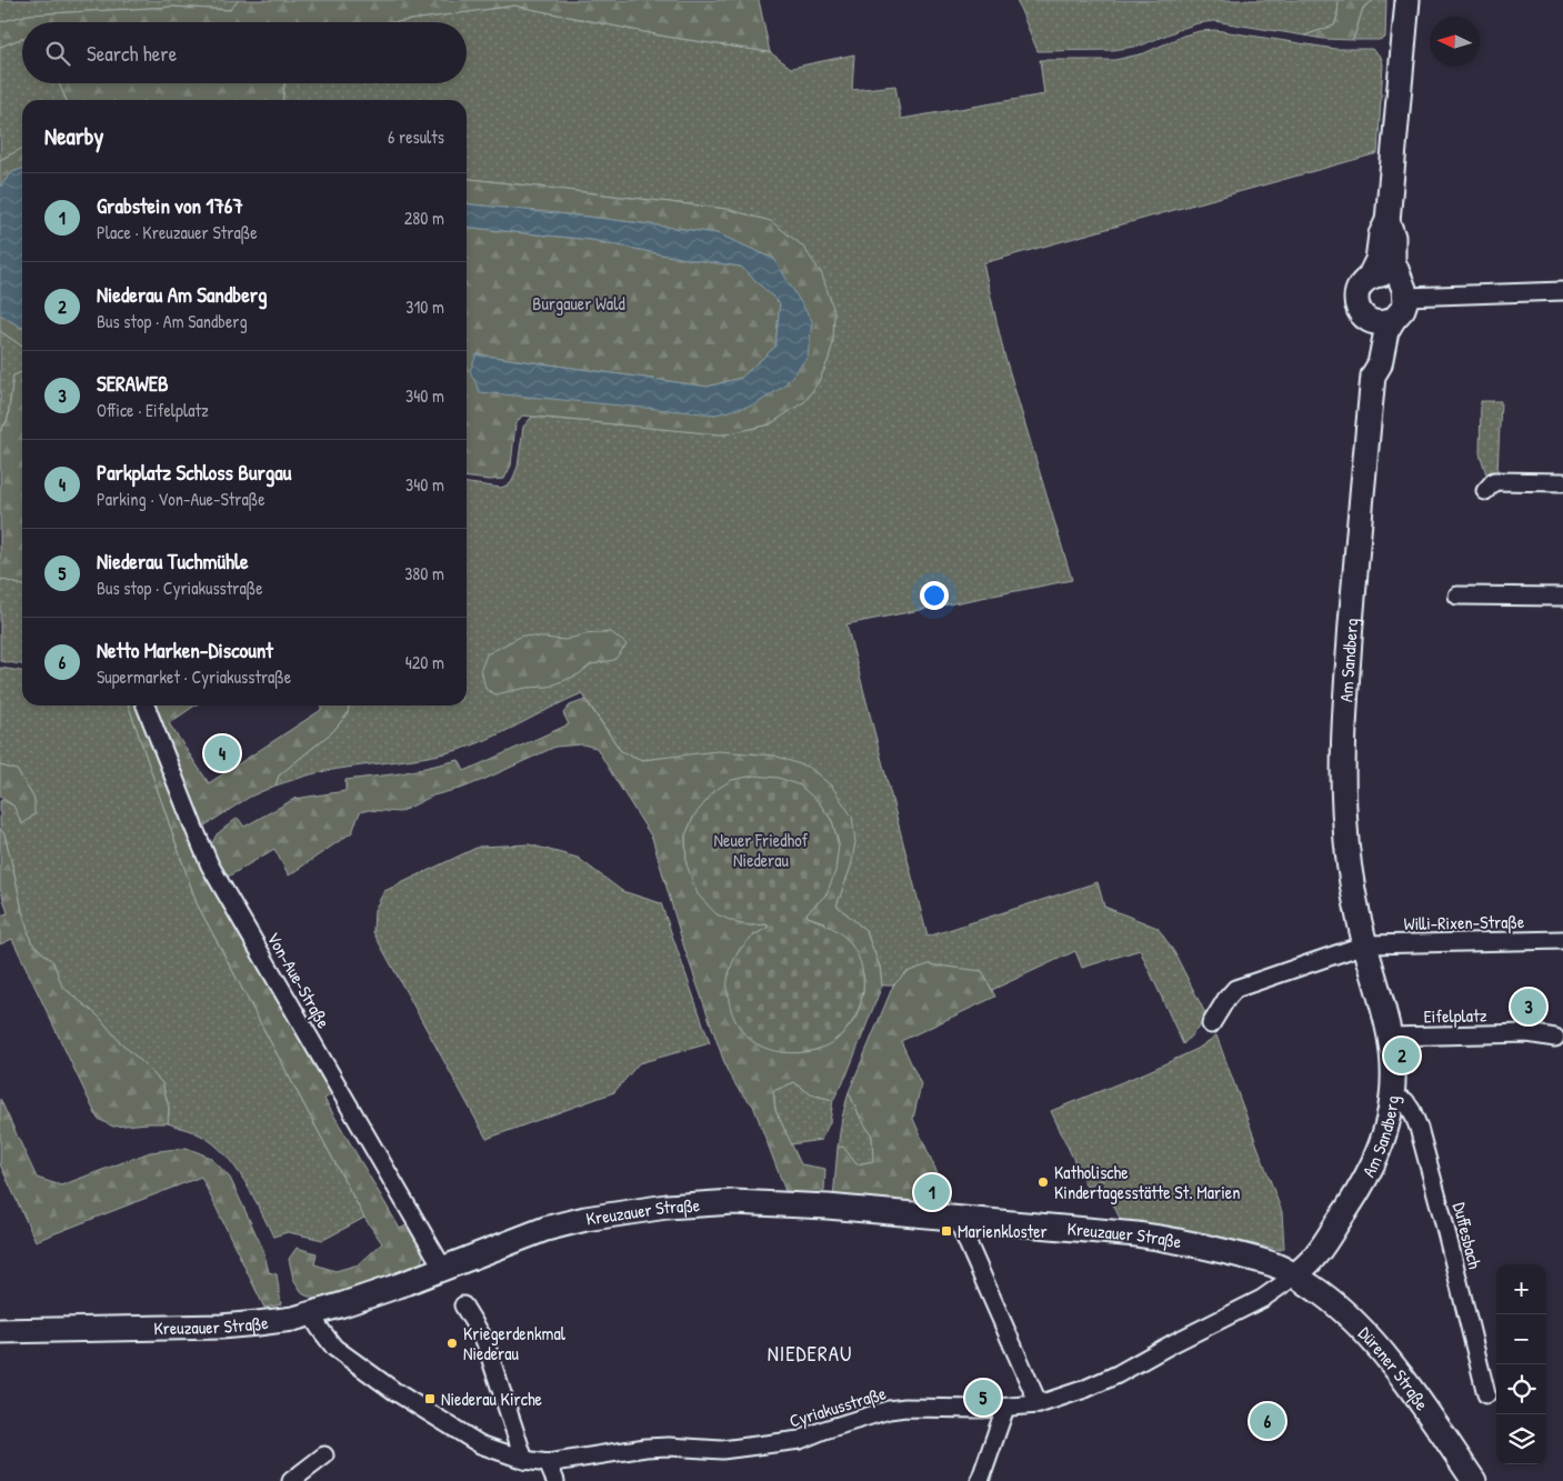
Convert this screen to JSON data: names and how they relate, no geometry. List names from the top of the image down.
{
  "streets": {
    "main road": ["Am Sandberg", "Kreuzauer Straße", "Dürener Straße"],
    "street": [
      "Willi-Rixen-Straße",
      "Von-Aue-Straße",
      "Eifelplatz",
      "Duffesbach",
      "Cyriakusstraße"
    ]
  },
  "crossings": [
    ["Am Sandberg", "Willi-Rixen-Straße"],
    ["Am Sandberg", "Eifelplatz"],
    ["Am Sandberg", "Kreuzauer Straße"],
    ["Am Sandberg", "Duffesbach"],
    ["Am Sandberg", "Dürener Straße"],
    ["Am Sandberg", "Cyriakusstraße"],
    ["Von-Aue-Straße", "Kreuzauer Straße"],
    ["Kreuzauer Straße", "Dürener Straße"],
    ["Kreuzauer Straße", "Cyriakusstraße"],
    ["Dürener Straße", "Cyriakusstraße"]
  ],
  "districts": ["NIEDERAU"],
  "parks": ["Burgauer Wald", "Neuer Friedhof Niederau"],
  "places": {
    "other": ["Katholische Kindertagesstätte St. Marien", "Kriegerdenkmal Niederau"],
    "transit": ["Marienkloster", "Niederau Kirche"]
  },
  "north": "left",
  "page": {
    "search": "Search here",
    "heading": ["Nearby", "6 results"],
    "list": [
      {
        "mark": "1",
        "name": "Grabstein von 1767",
        "note": "Place · Kreuzauer Straße",
        "value": "280 m"
      },
      {
        "mark": "2",
        "name": "Niederau Am Sandberg",
        "note": "Bus stop · Am Sandberg",
        "value": "310 m"
      },
      {
        "mark": "3",
        "name": "SERAWEB",
        "note": "Office · Eifelplatz",
        "value": "340 m"
      },
      {
        "mark": "4",
        "name": "Parkplatz Schloss Burgau",
        "note": "Parking · Von-Aue-Straße",
        "value": "340 m"
      },
      {
        "mark": "5",
        "name": "Niederau Tuchmühle",
        "note": "Bus stop · Cyriakusstraße",
        "value": "380 m"
      },
      {
        "mark": "6",
        "name": "Netto Marken-Discount",
        "note": "Supermarket · Cyriakusstraße",
        "value": "420 m"
      }
    ],
    "pins": [
      "4",
      "3",
      "2",
      "1",
      "5",
      "6"
    ],
    "map_buttons": ["+", "−"]
  }
}
